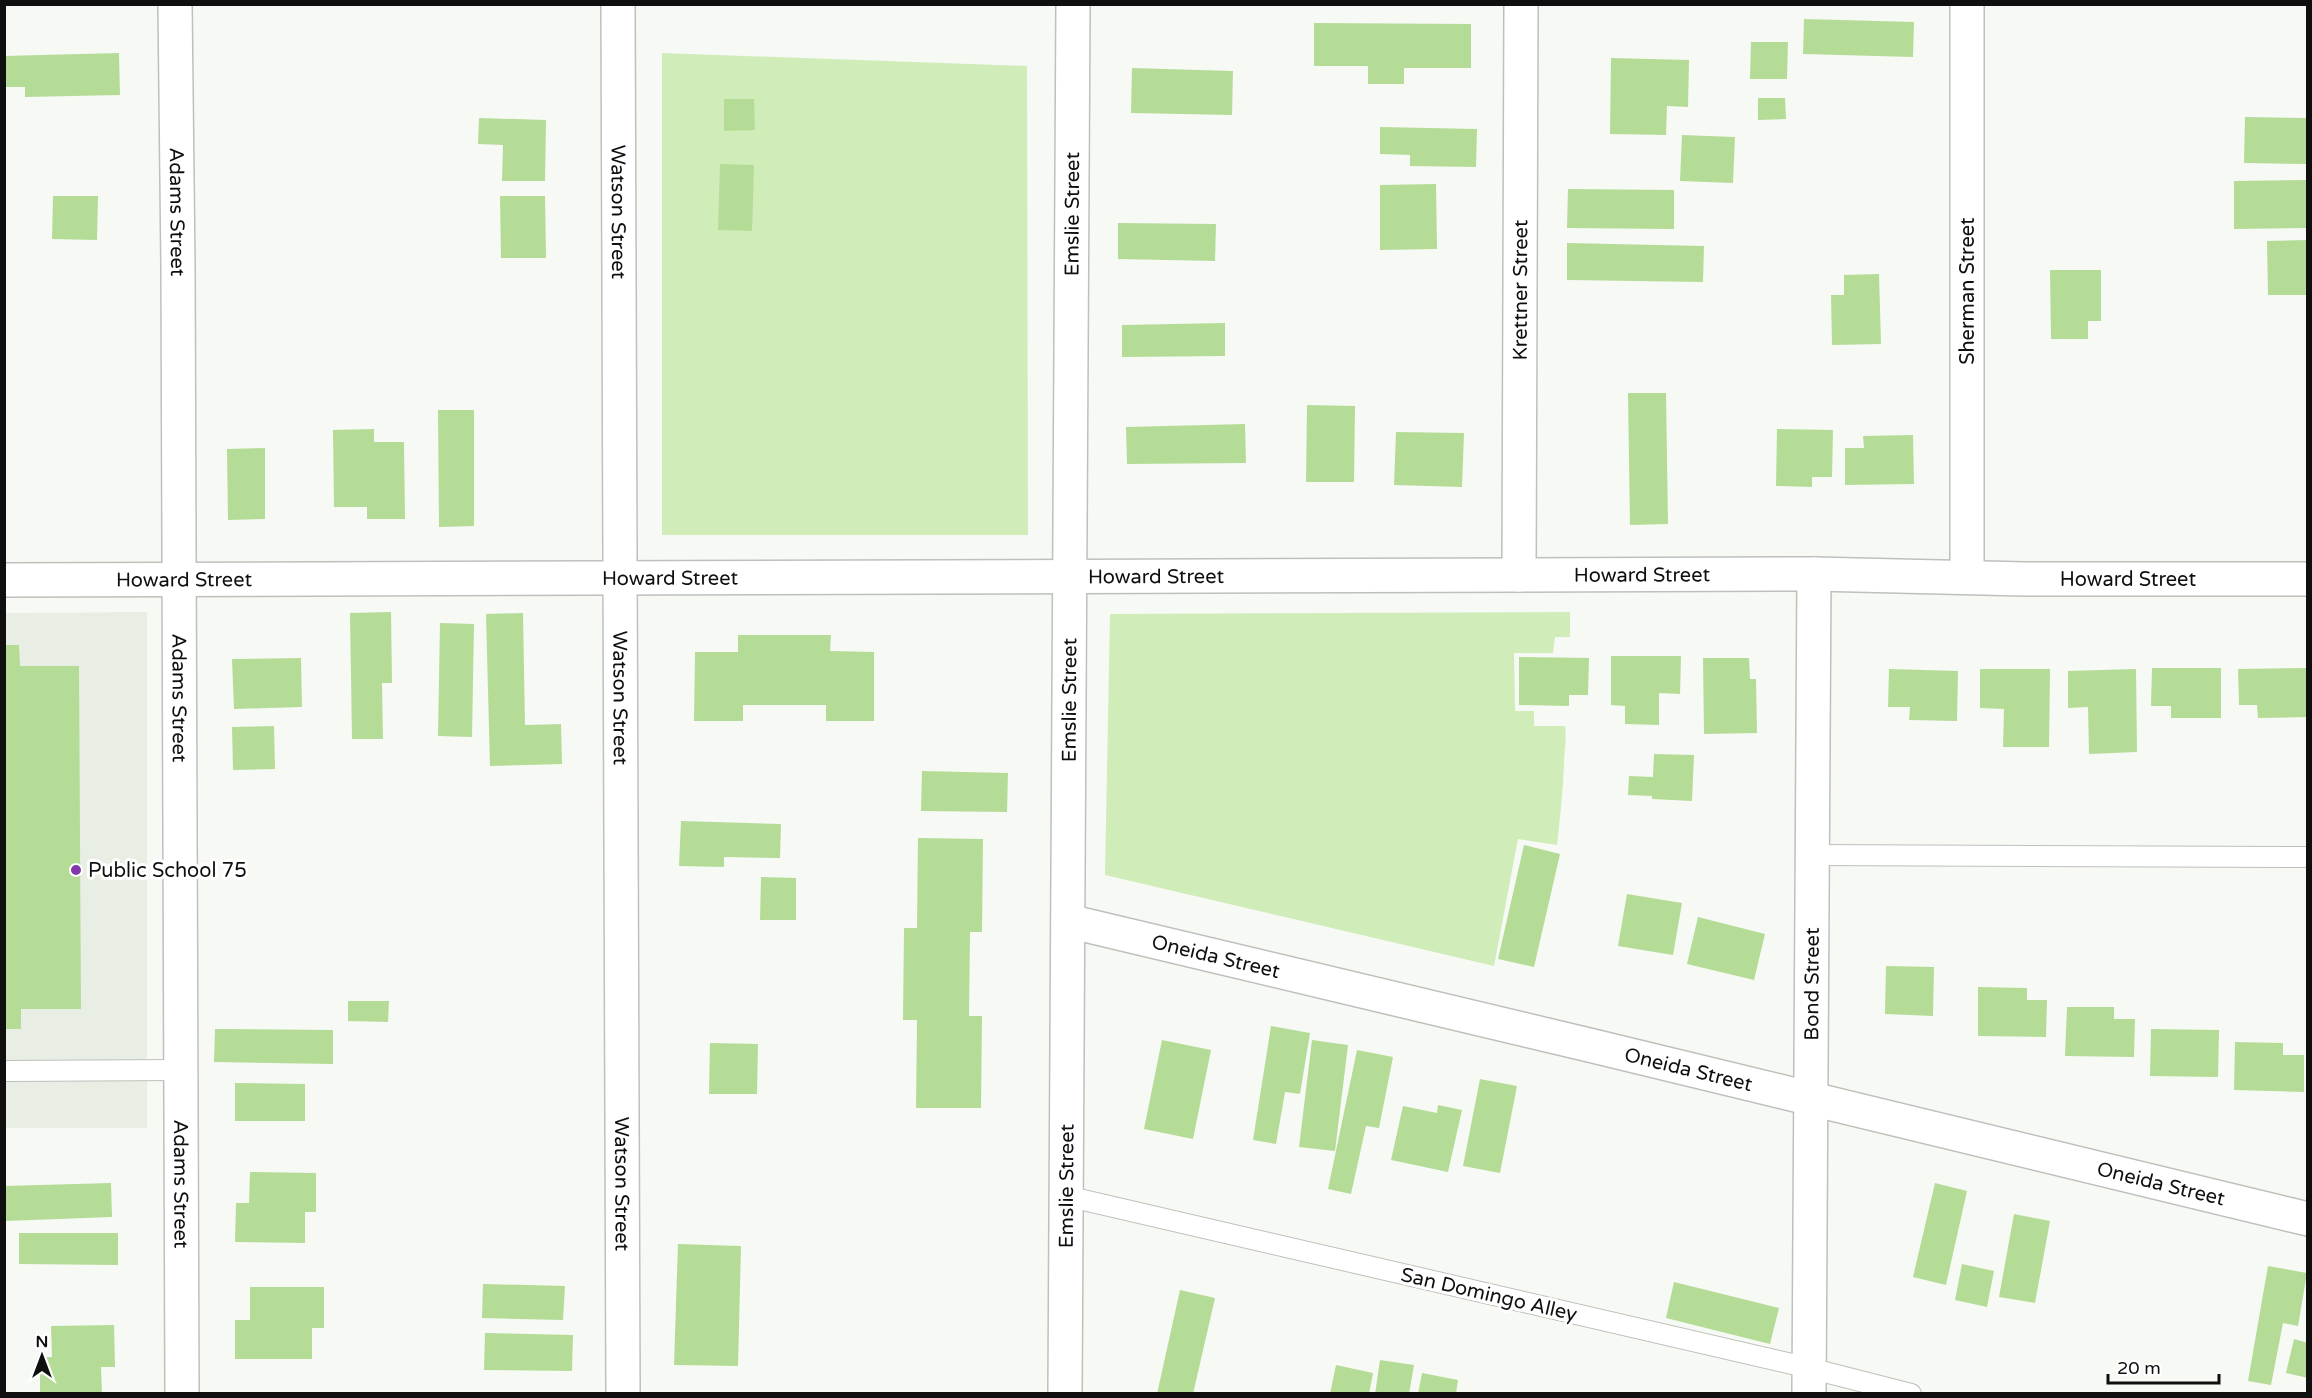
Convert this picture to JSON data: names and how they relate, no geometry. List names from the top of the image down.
{
  "streets": {
    "street": [
      "Adams Street",
      "Watson Street",
      "Emslie Street",
      "Krettner Street",
      "Sherman Street",
      "Howard Street",
      "Oneida Street",
      "Bond Street"
    ],
    "lane": ["San Domingo Alley"]
  },
  "crossings": [
    ["Adams Street", "Howard Street"],
    ["Watson Street", "Howard Street"],
    ["Emslie Street", "Howard Street"],
    ["Emslie Street", "Oneida Street"],
    ["Emslie Street", "San Domingo Alley"],
    ["Krettner Street", "Howard Street"],
    ["Sherman Street", "Howard Street"],
    ["Howard Street", "Bond Street"],
    ["Oneida Street", "Bond Street"],
    ["Bond Street", "San Domingo Alley"]
  ],
  "places": ["Public School 75"],
  "scale_bar": "20 m",
  "north": "top"
}
